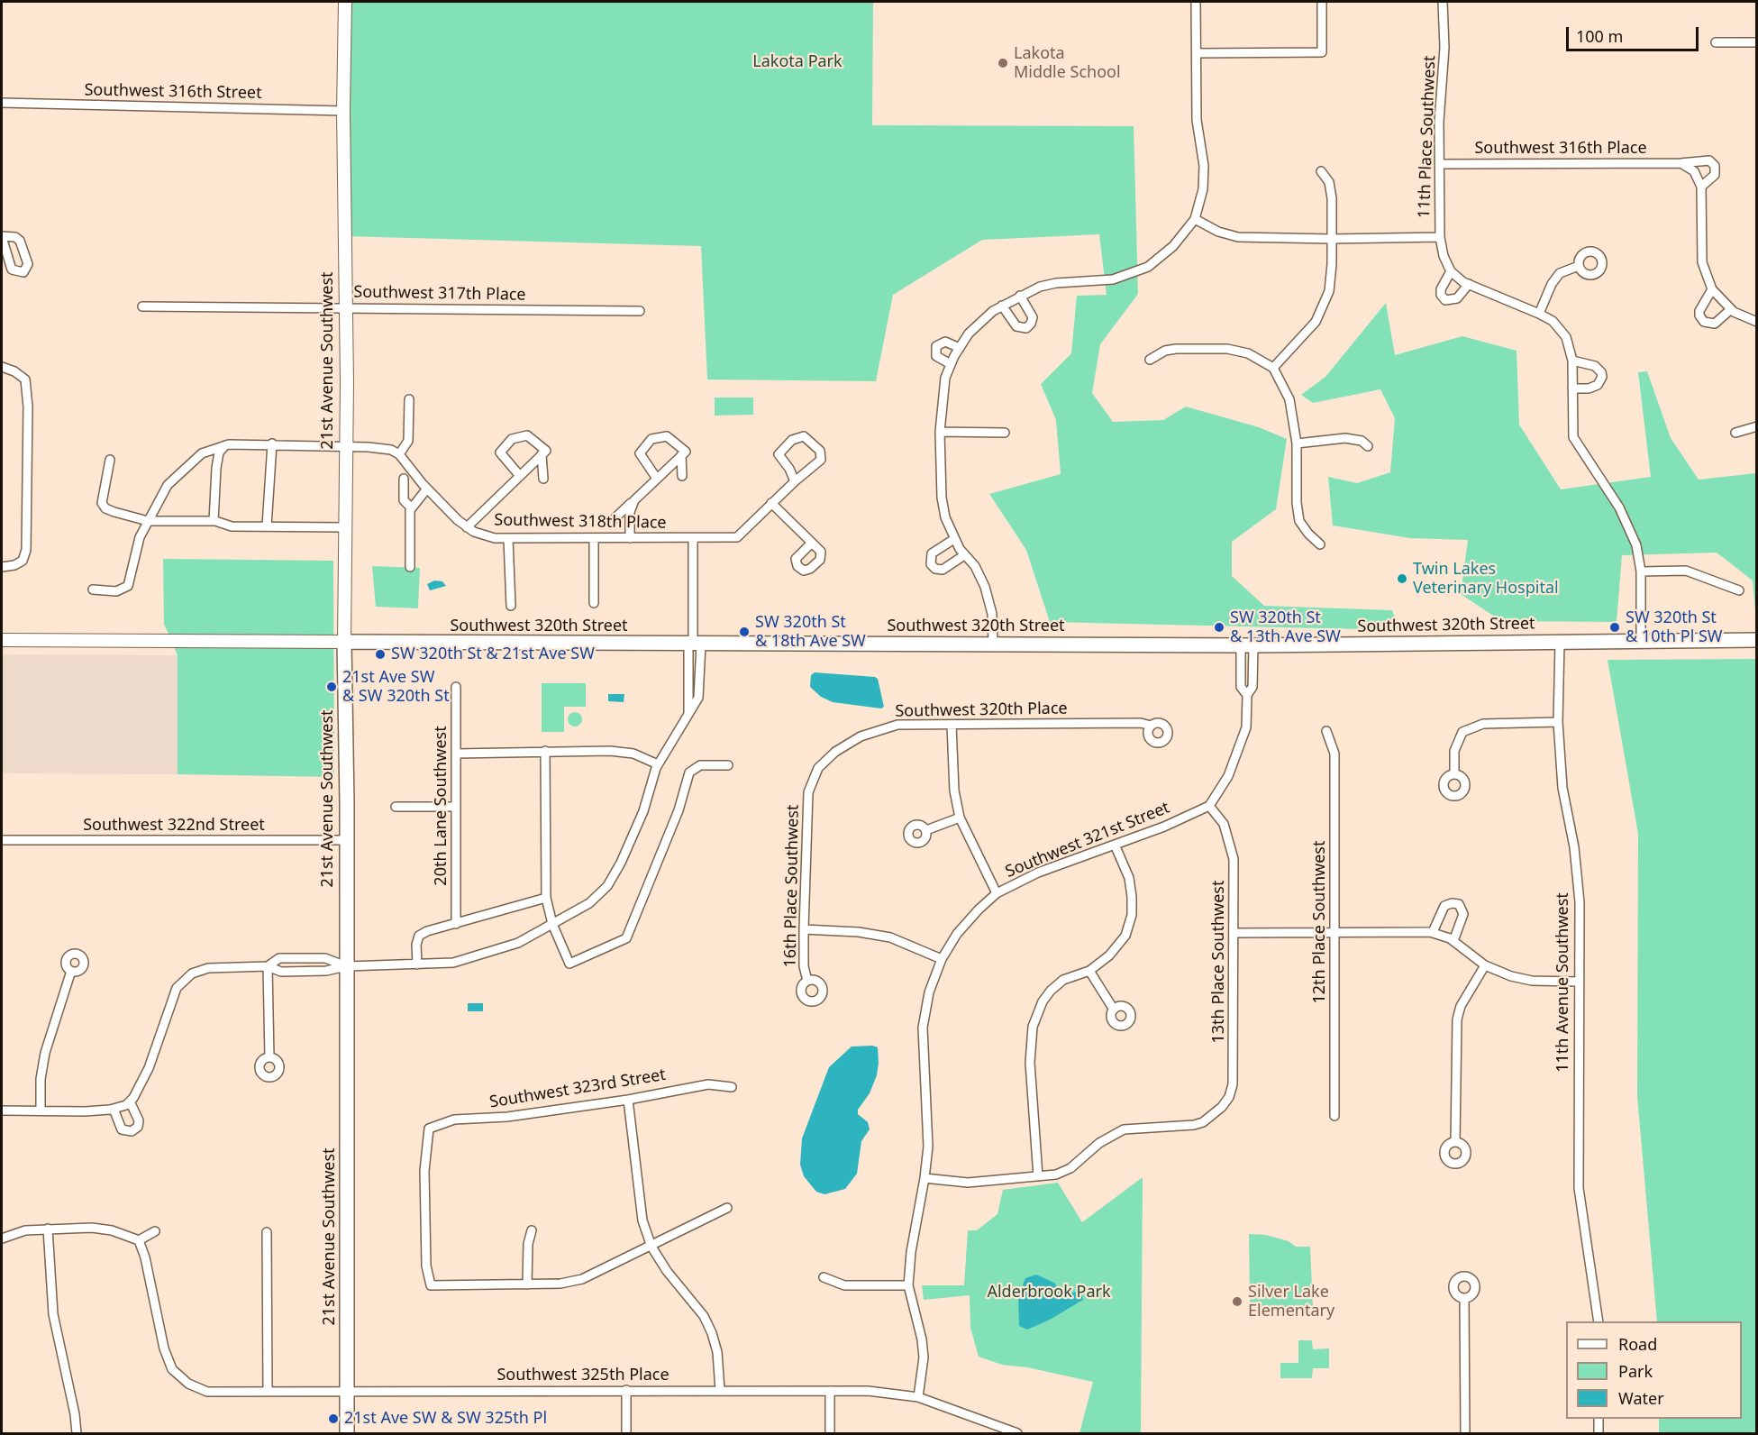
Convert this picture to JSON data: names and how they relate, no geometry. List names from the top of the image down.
{
  "streets": {
    "main road": ["21st Avenue Southwest", "Southwest 320th Street"],
    "street": [
      "Southwest 316th Street",
      "11th Place Southwest",
      "Southwest 316th Place",
      "Southwest 317th Place",
      "Southwest 318th Place",
      "Southwest 320th Place",
      "20th Lane Southwest",
      "Southwest 322nd Street",
      "Southwest 321st Street",
      "16th Place Southwest",
      "12th Place Southwest",
      "13th Place Southwest",
      "11th Avenue Southwest",
      "Southwest 323rd Street",
      "Southwest 325th Place"
    ]
  },
  "crossings": [
    ["Southwest 316th Street", "21st Avenue Southwest"],
    ["11th Place Southwest", "Southwest 316th Place"],
    ["Southwest 317th Place", "21st Avenue Southwest"],
    ["21st Avenue Southwest", "Southwest 320th Street"],
    ["21st Avenue Southwest", "Southwest 322nd Street"],
    ["21st Avenue Southwest", "Southwest 325th Place"],
    ["Southwest 320th Street", "11th Avenue Southwest"],
    ["Southwest 320th Place", "16th Place Southwest"],
    ["Southwest 321st Street", "13th Place Southwest"],
    ["Southwest 321st Street", "Southwest 325th Place"]
  ],
  "parks": ["Lakota Park", "Alderbrook Park"],
  "places": [
    "Lakota Middle School",
    "Twin Lakes Veterinary Hospital",
    "SW 320th St & 13th Ave SW",
    "SW 320th St & 10th Pl SW",
    "SW 320th St & 18th Ave SW",
    "SW 320th St & 21st Ave SW",
    "21st Ave SW & SW 320th St",
    "Silver Lake Elementary",
    "21st Ave SW & SW 325th Pl"
  ],
  "legend": ["Road", "Park", "Water"],
  "scale_bar": "100 m"
}
